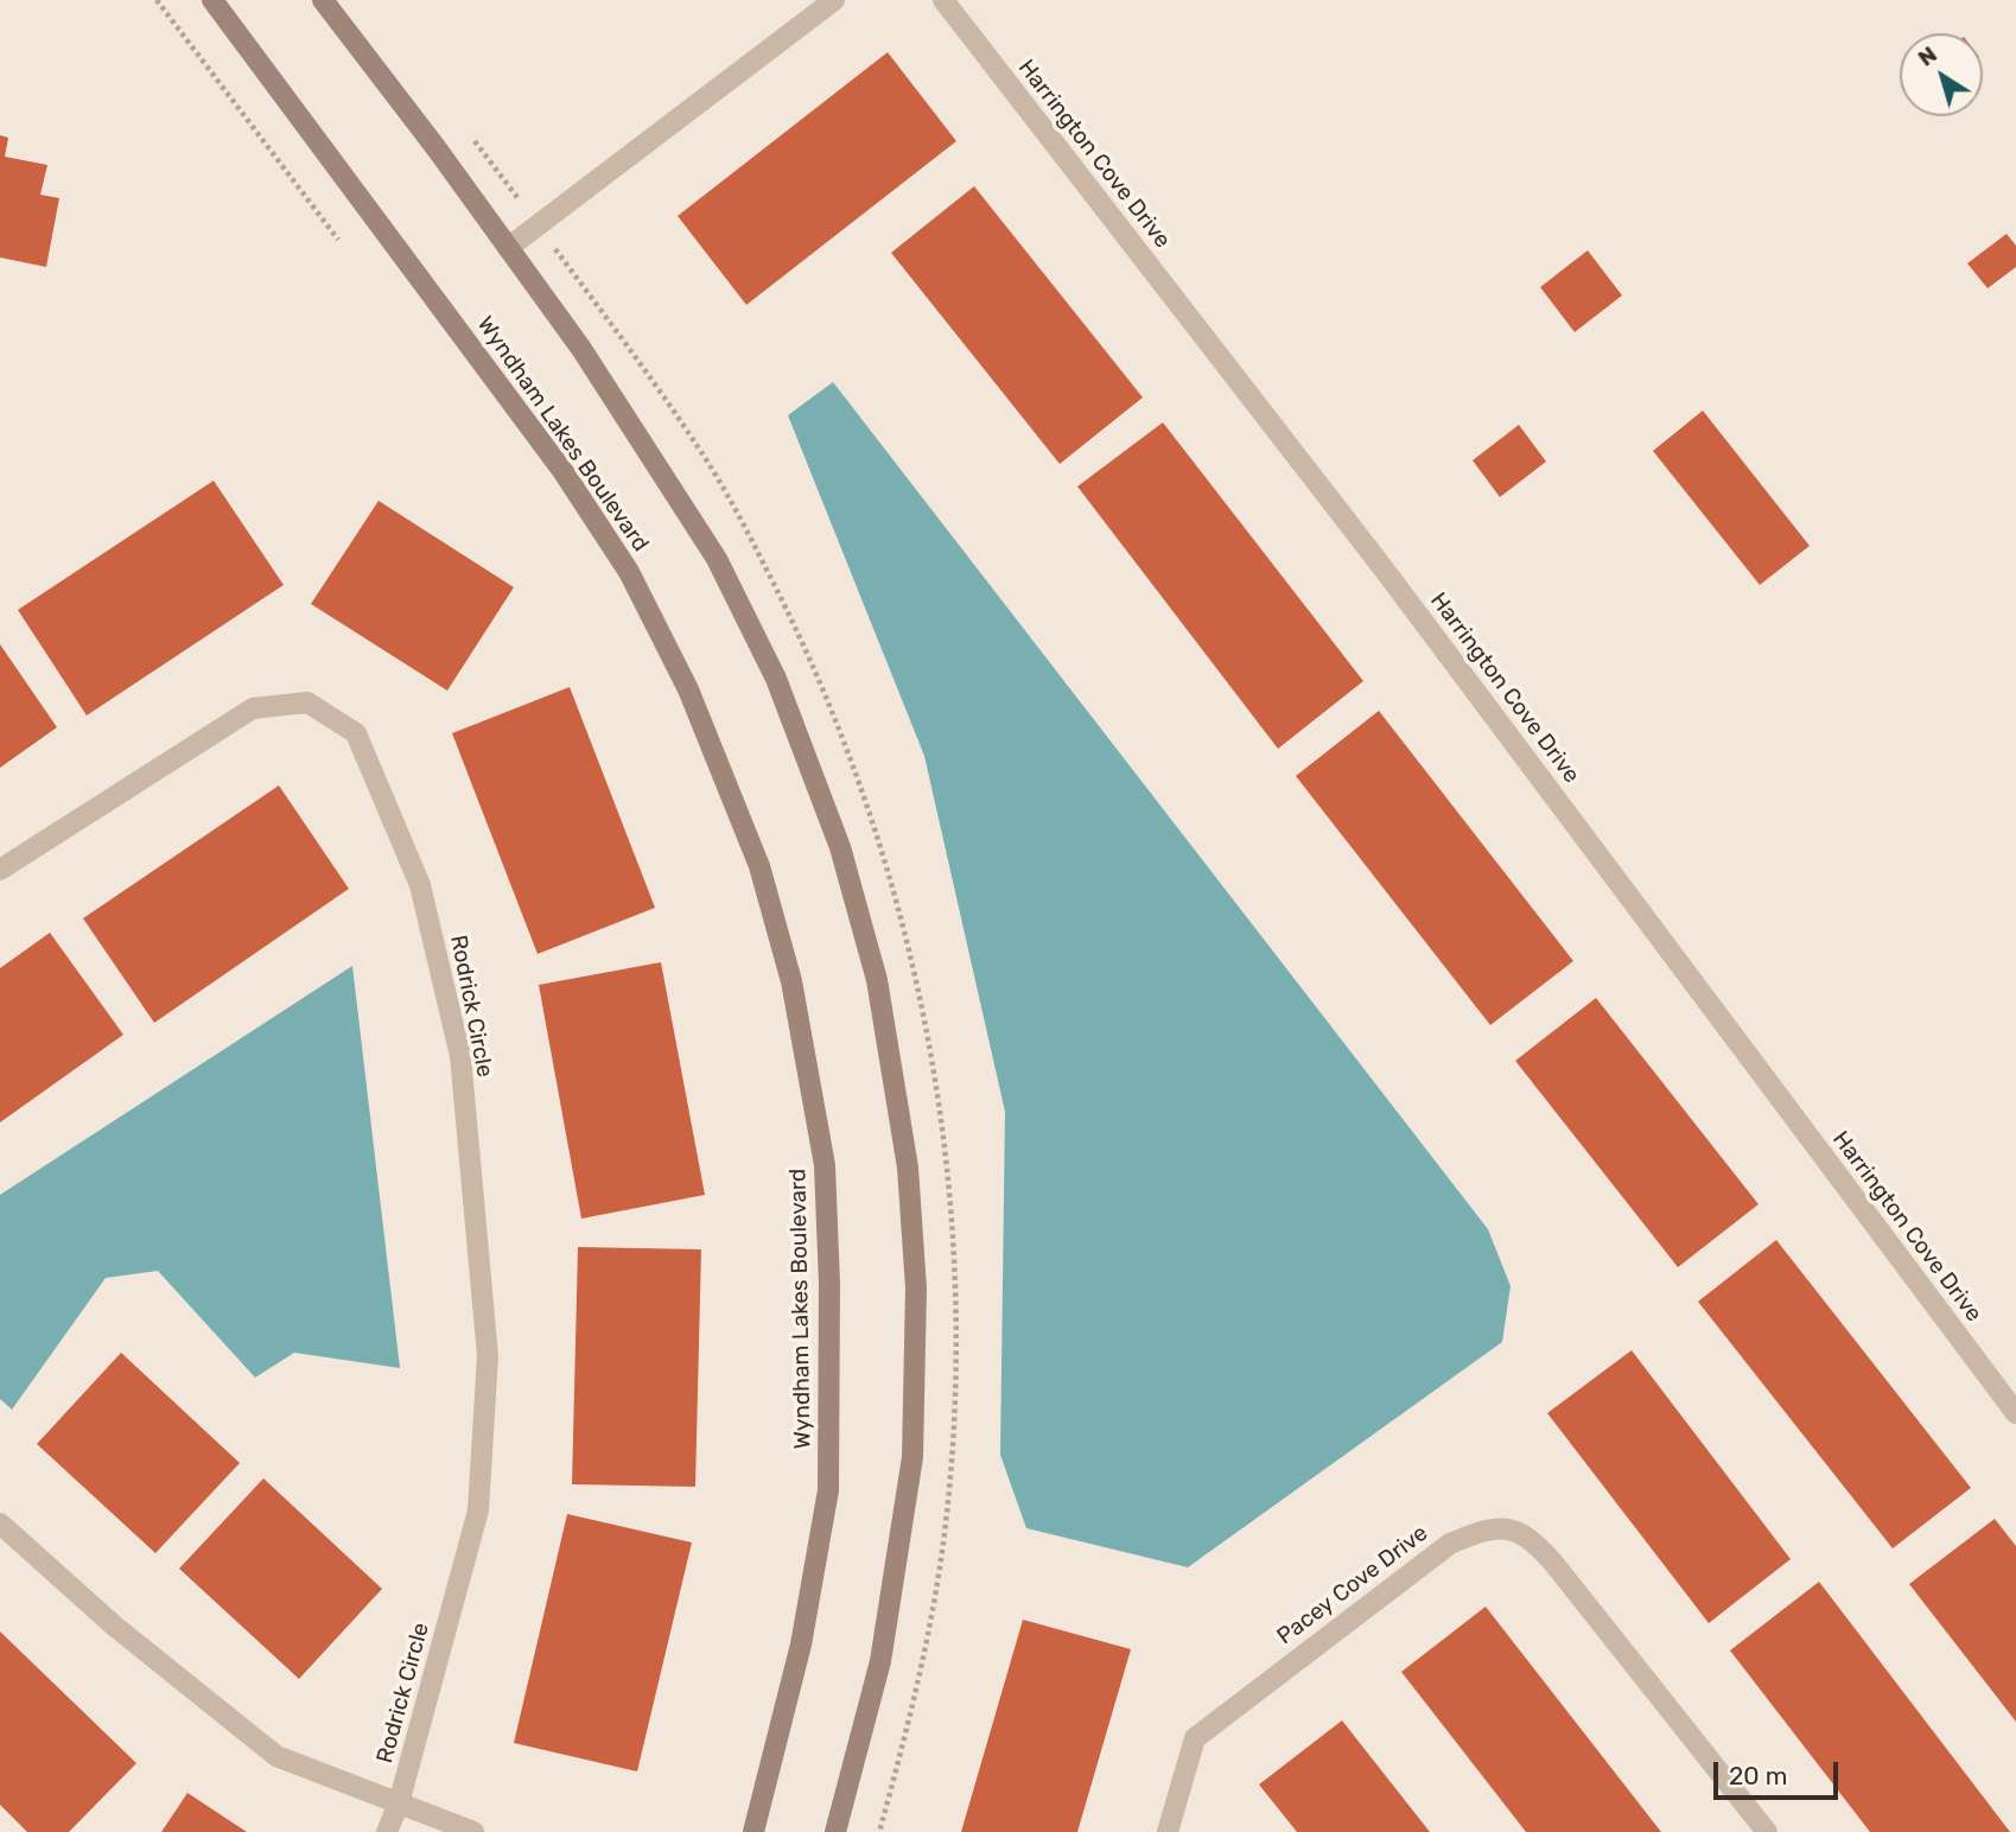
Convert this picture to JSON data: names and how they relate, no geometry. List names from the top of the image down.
{
  "streets": {
    "street": [
      "Harrington Cove Drive",
      "Wyndham Lakes Boulevard",
      "Rodrick Circle",
      "Pacey Cove Drive"
    ]
  },
  "scale_bar": "20 m",
  "north": "top left"
}
